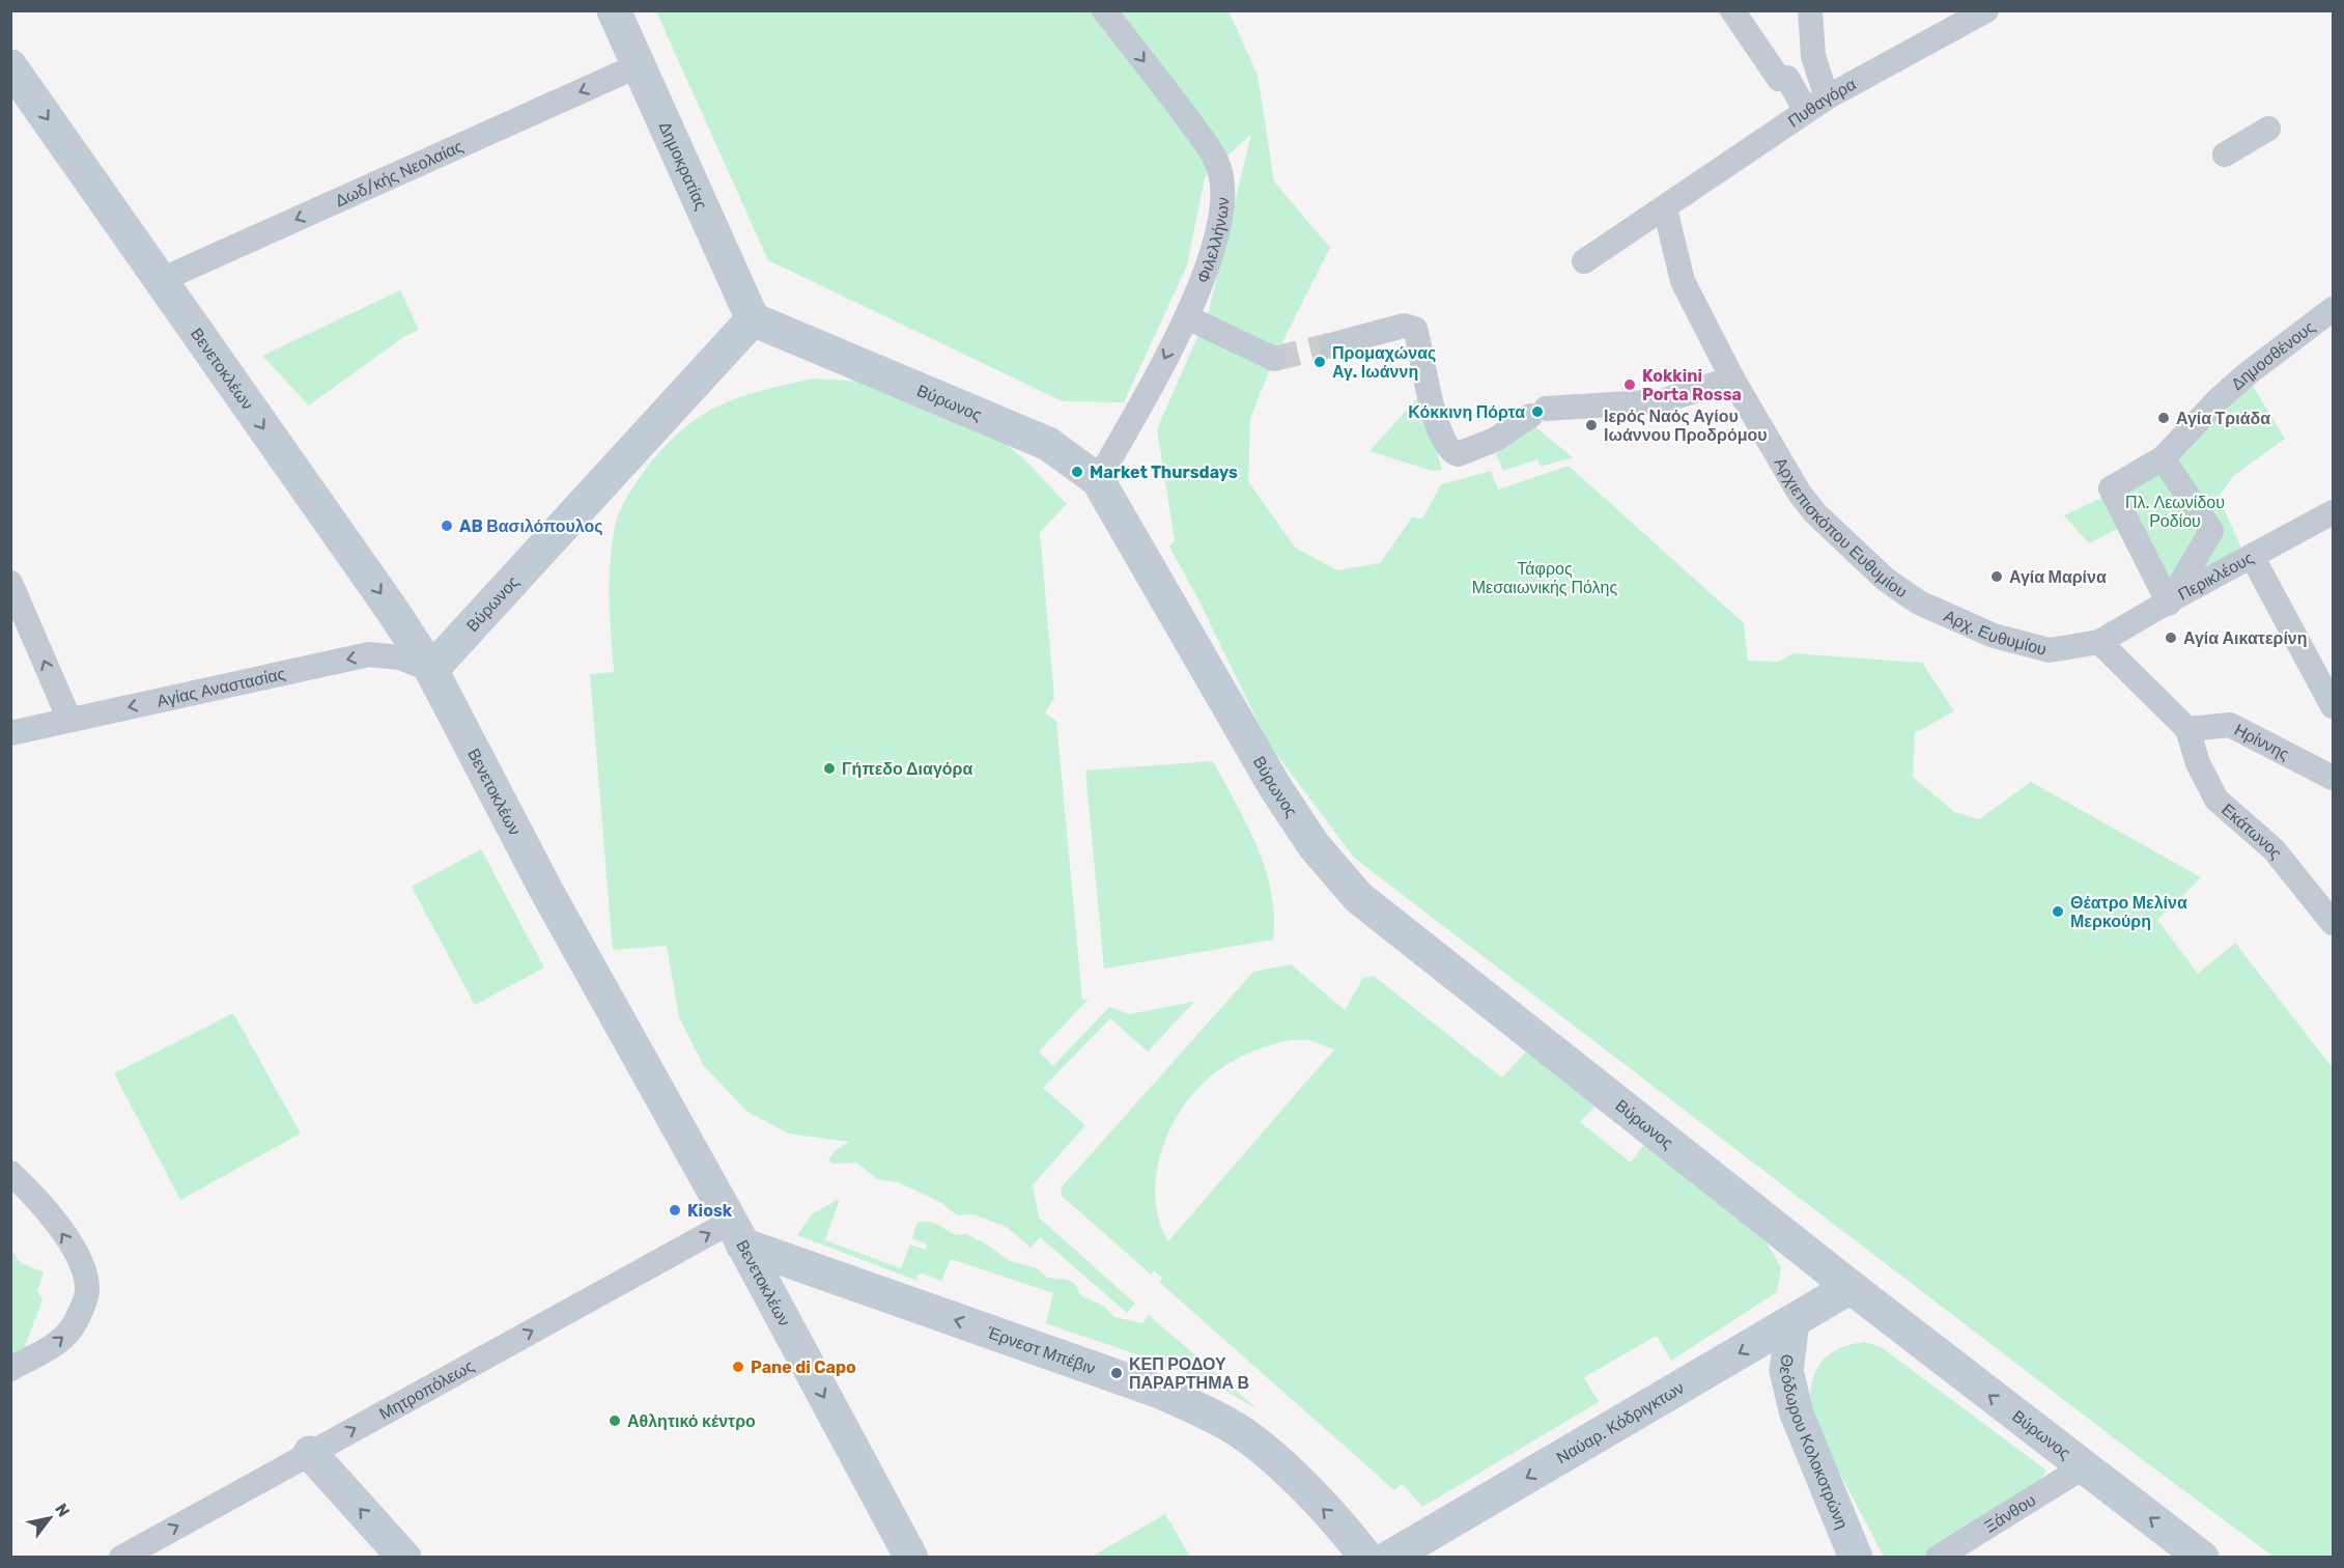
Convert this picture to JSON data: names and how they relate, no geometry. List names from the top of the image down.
{
  "streets": {
    "street": [
      "Πυθαγόρα",
      "Δημοκρατίας",
      "Δωδ/κής Νεολαίας",
      "Φιλελλήνων",
      "Δημοσθένους",
      "Βενετοκλέων",
      "Βύρωνος",
      "Αρχιεπισκόπου Ευθυμίου",
      "Περικλέους",
      "Αρχ. Ευθυμίου",
      "Αγίας Αναστασίας",
      "Ηρίννης",
      "Εκάτωνος",
      "Έρνεστ Μπέβιν",
      "Μητροπόλεως",
      "Ναύαρ. Κόδριγκτων",
      "Θεόδωρου Κολοκοτρώνη",
      "Ξάνθου"
    ]
  },
  "crossings": [
    ["Πυθαγόρα", "Αρχιεπισκόπου Ευθυμίου"],
    ["Δημοκρατίας", "Δωδ/κής Νεολαίας"],
    ["Δημοκρατίας", "Βύρωνος"],
    ["Δωδ/κής Νεολαίας", "Βενετοκλέων"],
    ["Φιλελλήνων", "Βύρωνος"],
    ["Δημοσθένους", "Περικλέους"],
    ["Βενετοκλέων", "Βύρωνος"],
    ["Βενετοκλέων", "Αγίας Αναστασίας"],
    ["Βενετοκλέων", "Έρνεστ Μπέβιν"],
    ["Βενετοκλέων", "Μητροπόλεως"],
    ["Βύρωνος", "Αγίας Αναστασίας"],
    ["Βύρωνος", "Ναύαρ. Κόδριγκτων"],
    ["Βύρωνος", "Ξάνθου"],
    ["Αρχιεπισκόπου Ευθυμίου", "Αρχ. Ευθυμίου"],
    ["Περικλέους", "Αρχ. Ευθυμίου"],
    ["Ηρίννης", "Εκάτωνος"],
    ["Έρνεστ Μπέβιν", "Μητροπόλεως"],
    ["Ναύαρ. Κόδριγκτων", "Θεόδωρου Κολοκοτρώνη"]
  ],
  "one_way": [
    "Δωδ/κής Νεολαίας",
    "Φιλελλήνων",
    "Βενετοκλέων",
    "Αγίας Αναστασίας",
    "Έρνεστ Μπέβιν",
    "Μητροπόλεως",
    "Ναύαρ. Κόδριγκτων"
  ],
  "parks": ["Πλ. Λεωνίδου Ροδίου", "Τάφρος Μεσαιωνικής Πόλης"],
  "places": [
    "Προμαχώνας Αγ. Ιωάννη",
    "Kokkini Porta Rossa",
    "Κόκκινη Πόρτα",
    "Αγία Τριάδα",
    "Ιερός Ναός Αγίου Ιωάννου Προδρόμου",
    "Market Thursdays",
    "AB Βασιλόπουλος",
    "Αγία Μαρίνα",
    "Αγία Αικατερίνη",
    "Γήπεδο Διαγόρα",
    "Θέατρο Μελίνα Μερκούρη",
    "Kiosk",
    "Pane di Capo",
    "ΚΕΠ ΡΟΔΟΥ ΠΑΡΑΡΤΗΜΑ Β",
    "Αθλητικό κέντρο"
  ],
  "north": "top right"
}
